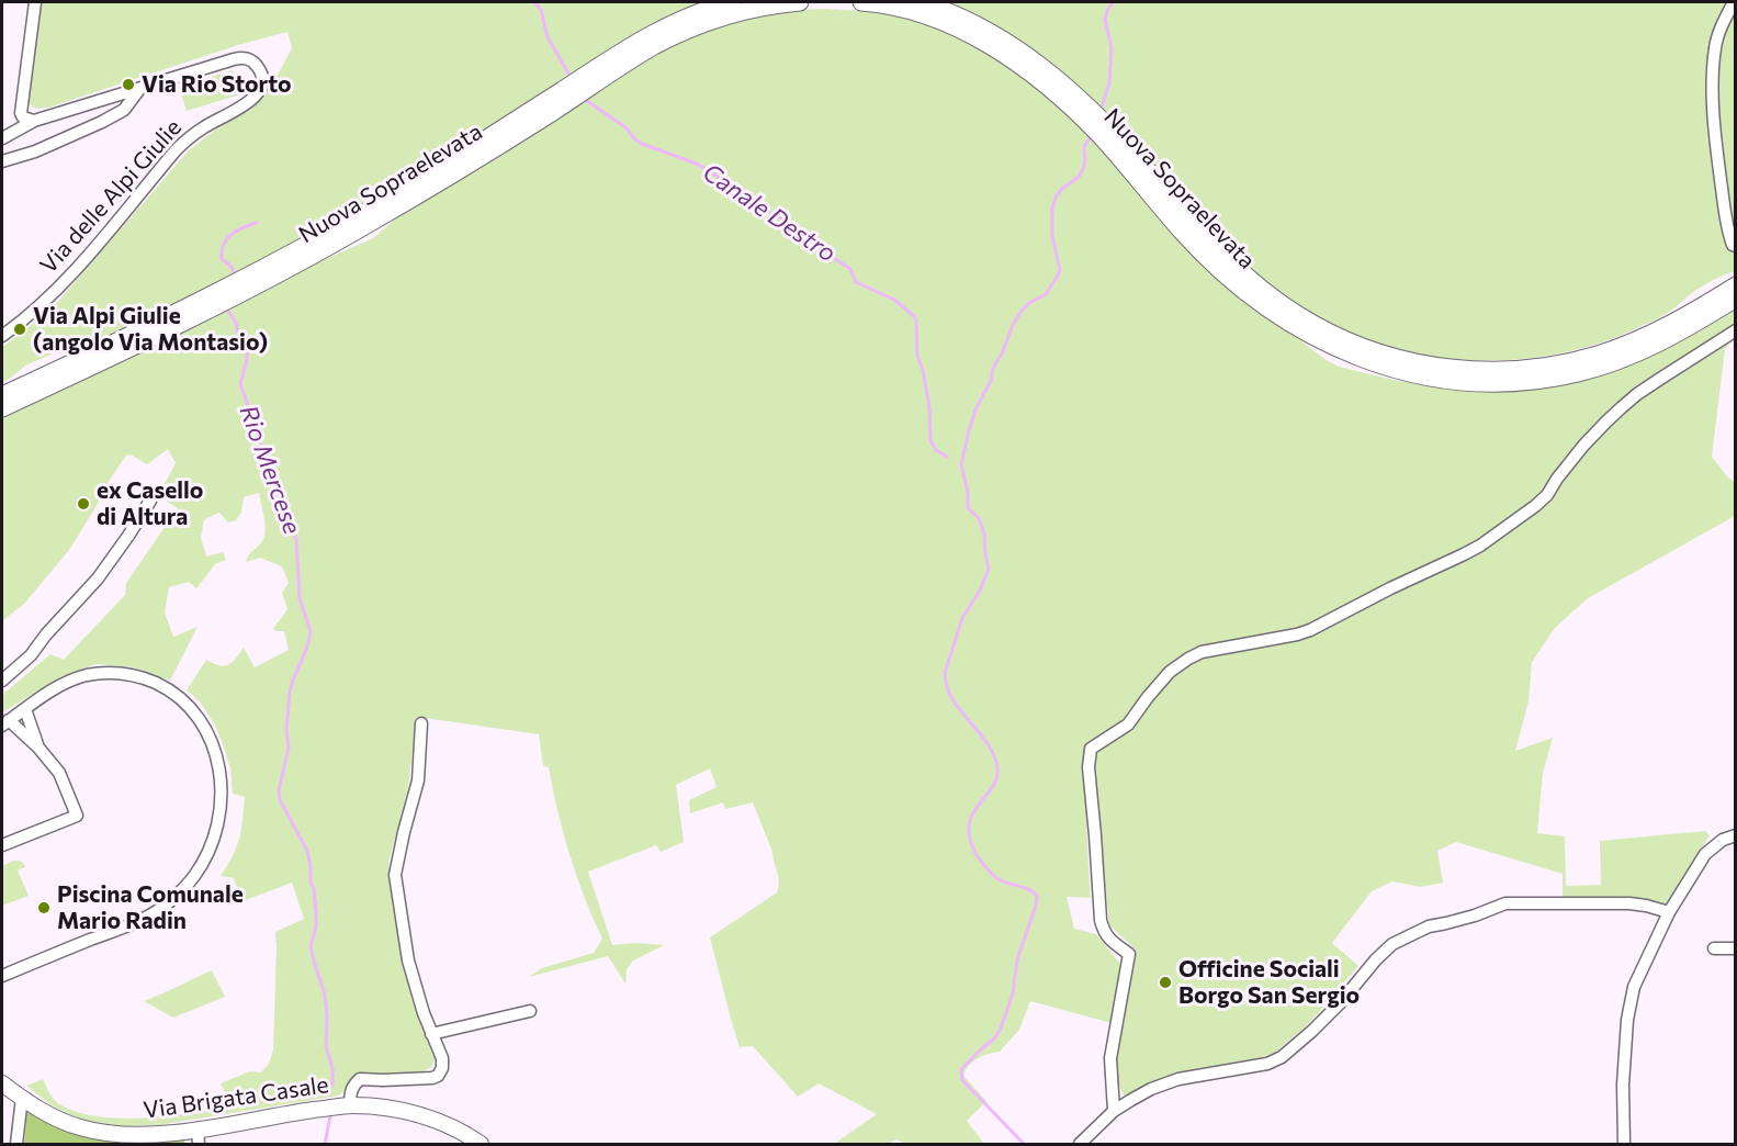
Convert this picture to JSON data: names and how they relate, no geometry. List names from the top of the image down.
{
  "streets": {
    "highway": ["Nuova Sopraelevata"],
    "main road": ["Via Brigata Casale"],
    "street": ["Via delle Alpi Giulie"]
  },
  "water": ["Canale Destro", "Rio Mercese"],
  "places": [
    "Via Rio Storto",
    "Via Alpi Giulie (angolo Via Montasio)",
    "ex Casello di Altura",
    "Piscina Comunale Mario Radin",
    "Officine Sociali Borgo San Sergio"
  ]
}
